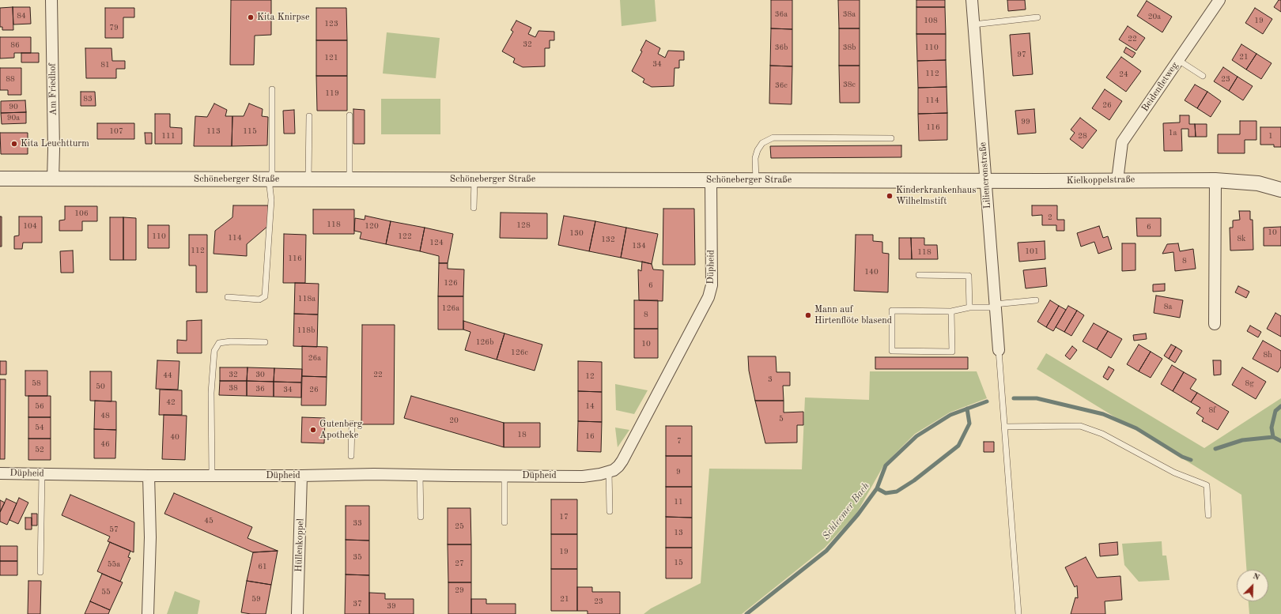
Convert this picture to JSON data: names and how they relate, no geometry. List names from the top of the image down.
{
  "streets": {
    "street": [
      "Beidenfletweg",
      "Am Friedhof",
      "Liliencronstraße",
      "Schöneberger Straße",
      "Kielkoppelstraße",
      "Düpheid",
      "Hüllenkoppel"
    ]
  },
  "crossings": [
    ["Beidenfletweg", "Kielkoppelstraße"],
    ["Am Friedhof", "Schöneberger Straße"],
    ["Liliencronstraße", "Schöneberger Straße"],
    ["Liliencronstraße", "Kielkoppelstraße"],
    ["Schöneberger Straße", "Kielkoppelstraße"],
    ["Schöneberger Straße", "Düpheid"],
    ["Düpheid", "Hüllenkoppel"]
  ],
  "water": ["Schleemer Bach"],
  "places": [
    "Kita Knirpse",
    "Kita Leuchtturm",
    "Kinderkrankenhaus Wilhelmstift",
    "Mann auf Hirtenflöte blasend",
    "Gutenberg Apotheke"
  ],
  "house_numbers": [
    "36a",
    "38a",
    "84",
    "20a",
    "108",
    "19",
    "123",
    "79",
    "22",
    "32",
    "86",
    "36b",
    "38b",
    "110",
    "97",
    "21",
    "121",
    "34",
    "81",
    "112",
    "24",
    "88",
    "23",
    "38c",
    "36c",
    "119",
    "83",
    "114",
    "26",
    "90",
    "90a",
    "99",
    "116",
    "107",
    "113",
    "115",
    "1a",
    "111",
    "28",
    "1",
    "106",
    "2",
    "118",
    "128",
    "104",
    "120",
    "6",
    "10",
    "130",
    "110",
    "122",
    "114",
    "8k",
    "132",
    "124",
    "134",
    "112",
    "101",
    "118",
    "116",
    "8",
    "140",
    "126",
    "6",
    "118a",
    "8a",
    "126a",
    "8",
    "118b",
    "126b",
    "10",
    "126c",
    "8h",
    "26a",
    "32",
    "30",
    "22",
    "44",
    "12",
    "3",
    "58",
    "8g",
    "50",
    "38",
    "36",
    "34",
    "26",
    "42",
    "56",
    "14",
    "8f",
    "48",
    "5",
    "20",
    "54",
    "18",
    "16",
    "40",
    "7",
    "46",
    "52",
    "9",
    "11",
    "17",
    "45",
    "33",
    "25",
    "57",
    "13",
    "19",
    "35",
    "15",
    "27",
    "55a",
    "61",
    "29",
    "55",
    "59",
    "21",
    "23",
    "37",
    "39"
  ],
  "north": "top right"
}
